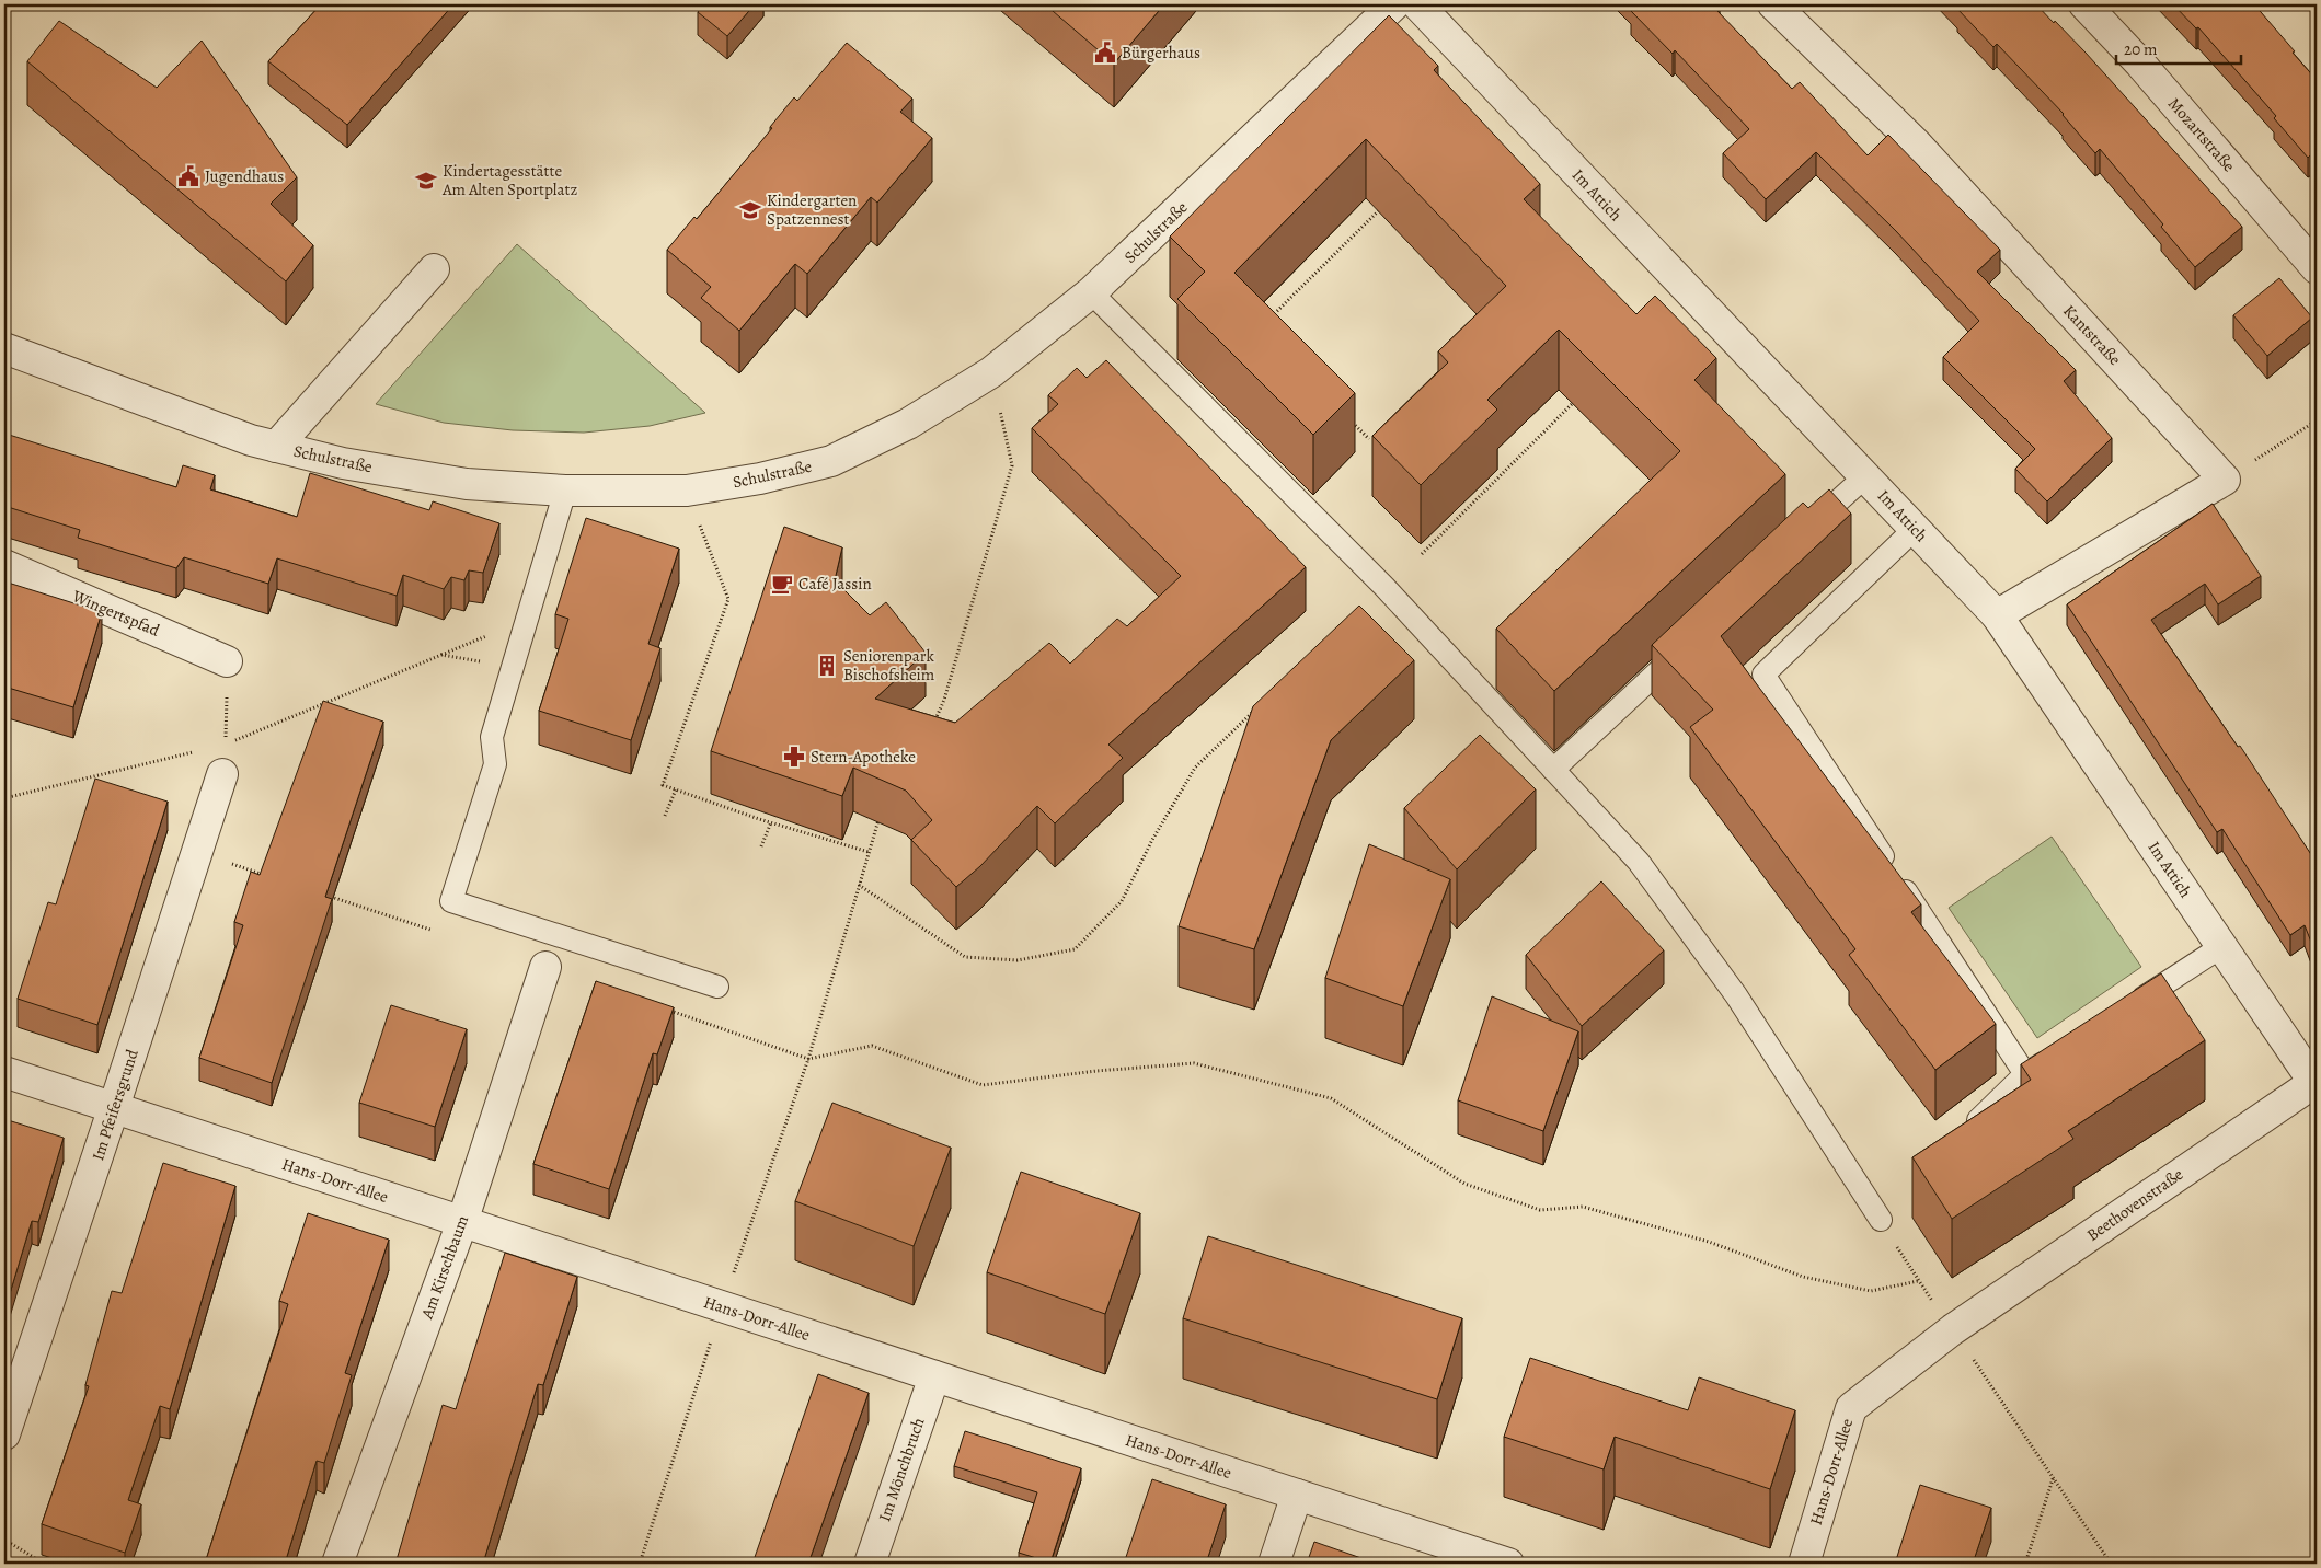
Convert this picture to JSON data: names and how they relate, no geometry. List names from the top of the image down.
{
  "streets": {
    "street": [
      "Mozartstraße",
      "Im Attich",
      "Schulstraße",
      "Kantstraße",
      "Wingertspfad",
      "Im Pfeifersgrund",
      "Hans-Dorr-Allee",
      "Beethovenstraße",
      "Am Kirschbaum",
      "Im Mönchbruch"
    ]
  },
  "crossings": [
    ["Im Attich", "Beethovenstraße"],
    ["Im Pfeifersgrund", "Hans-Dorr-Allee"],
    ["Hans-Dorr-Allee", "Beethovenstraße"],
    ["Hans-Dorr-Allee", "Am Kirschbaum"],
    ["Hans-Dorr-Allee", "Im Mönchbruch"]
  ],
  "places": {
    "public building": ["Bürgerhaus", "Jugendhaus"],
    "school or university": ["Kindertagesstätte Am Alten Sportplatz", "Kindergarten Spatzennest"],
    "cafe": ["Café Jassin"],
    "building": ["Seniorenpark Bischofsheim"],
    "pharmacy": ["Stern-Apotheke"]
  },
  "scale_bar": "20 m"
}
